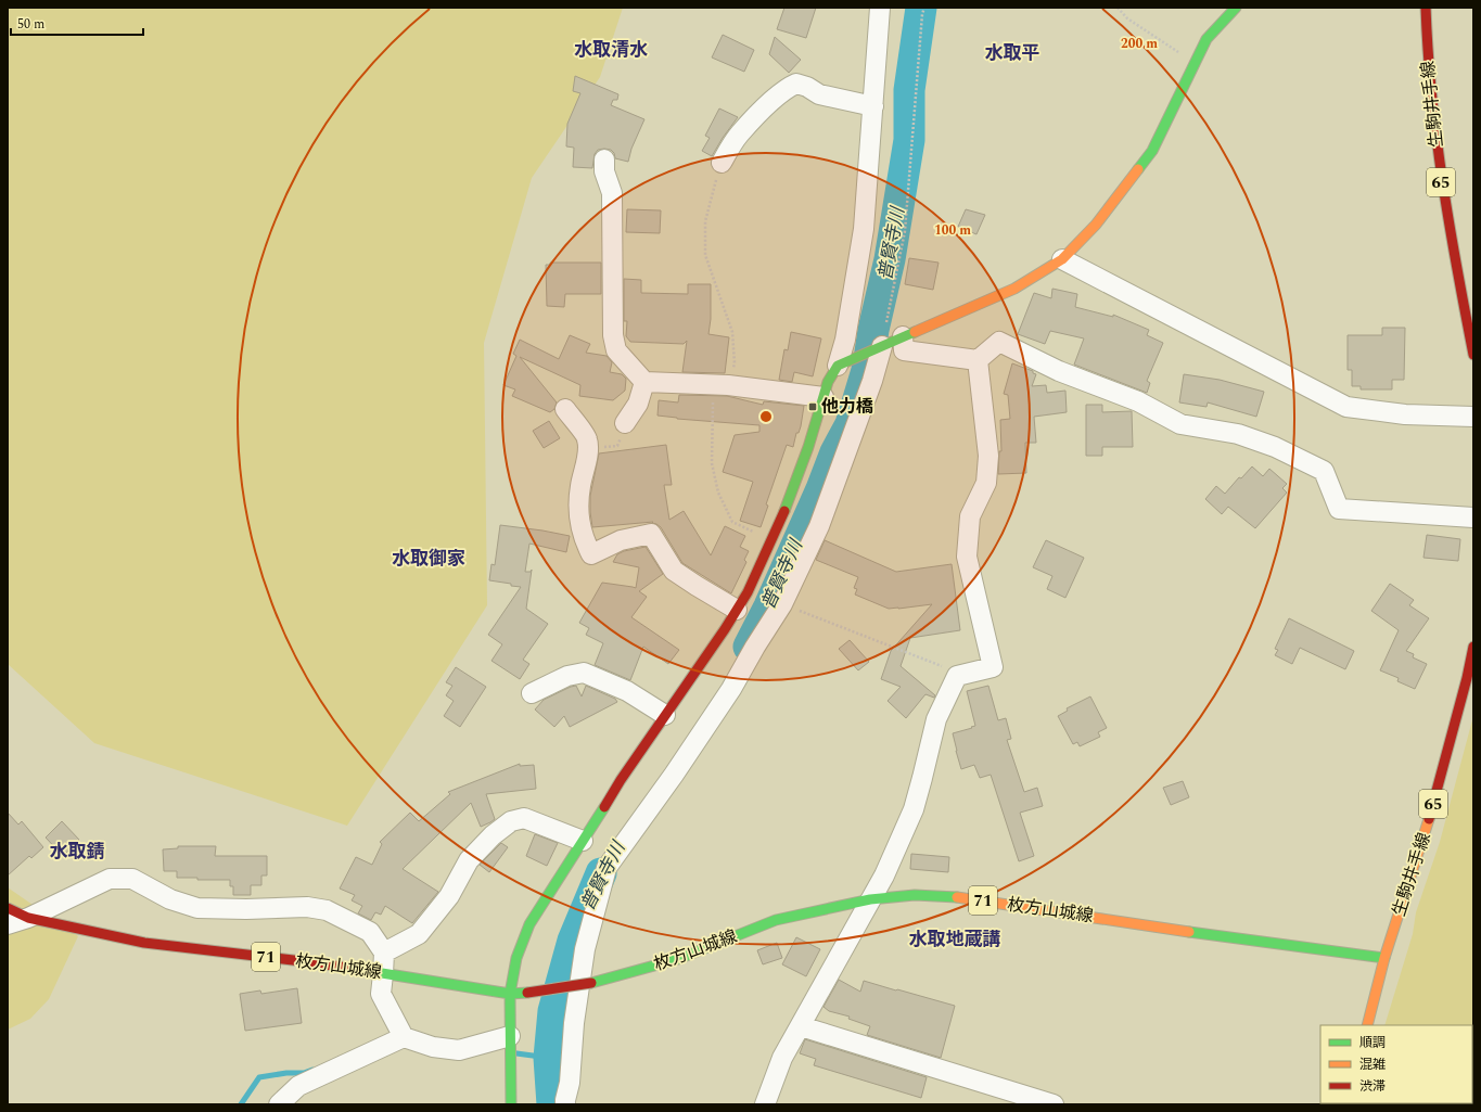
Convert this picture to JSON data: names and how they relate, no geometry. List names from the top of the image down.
{
  "streets": {
    "main road": [
      "生駒井手線",
      "65",
      "71",
      "枚方山城線"
    ]
  },
  "crossings": [
    ["生駒井手線", "枚方山城線"]
  ],
  "districts": [
    "水取清水",
    "水取平",
    "水取御家",
    "水取錆",
    "水取地蔵講"
  ],
  "water": ["普賢寺川"],
  "places": {
    "transit": ["他力橋"]
  },
  "legend": ["順調", "混雑", "渋滞"],
  "scale_bar": "50 m",
  "rings": ["200 m", "100 m"]
}
